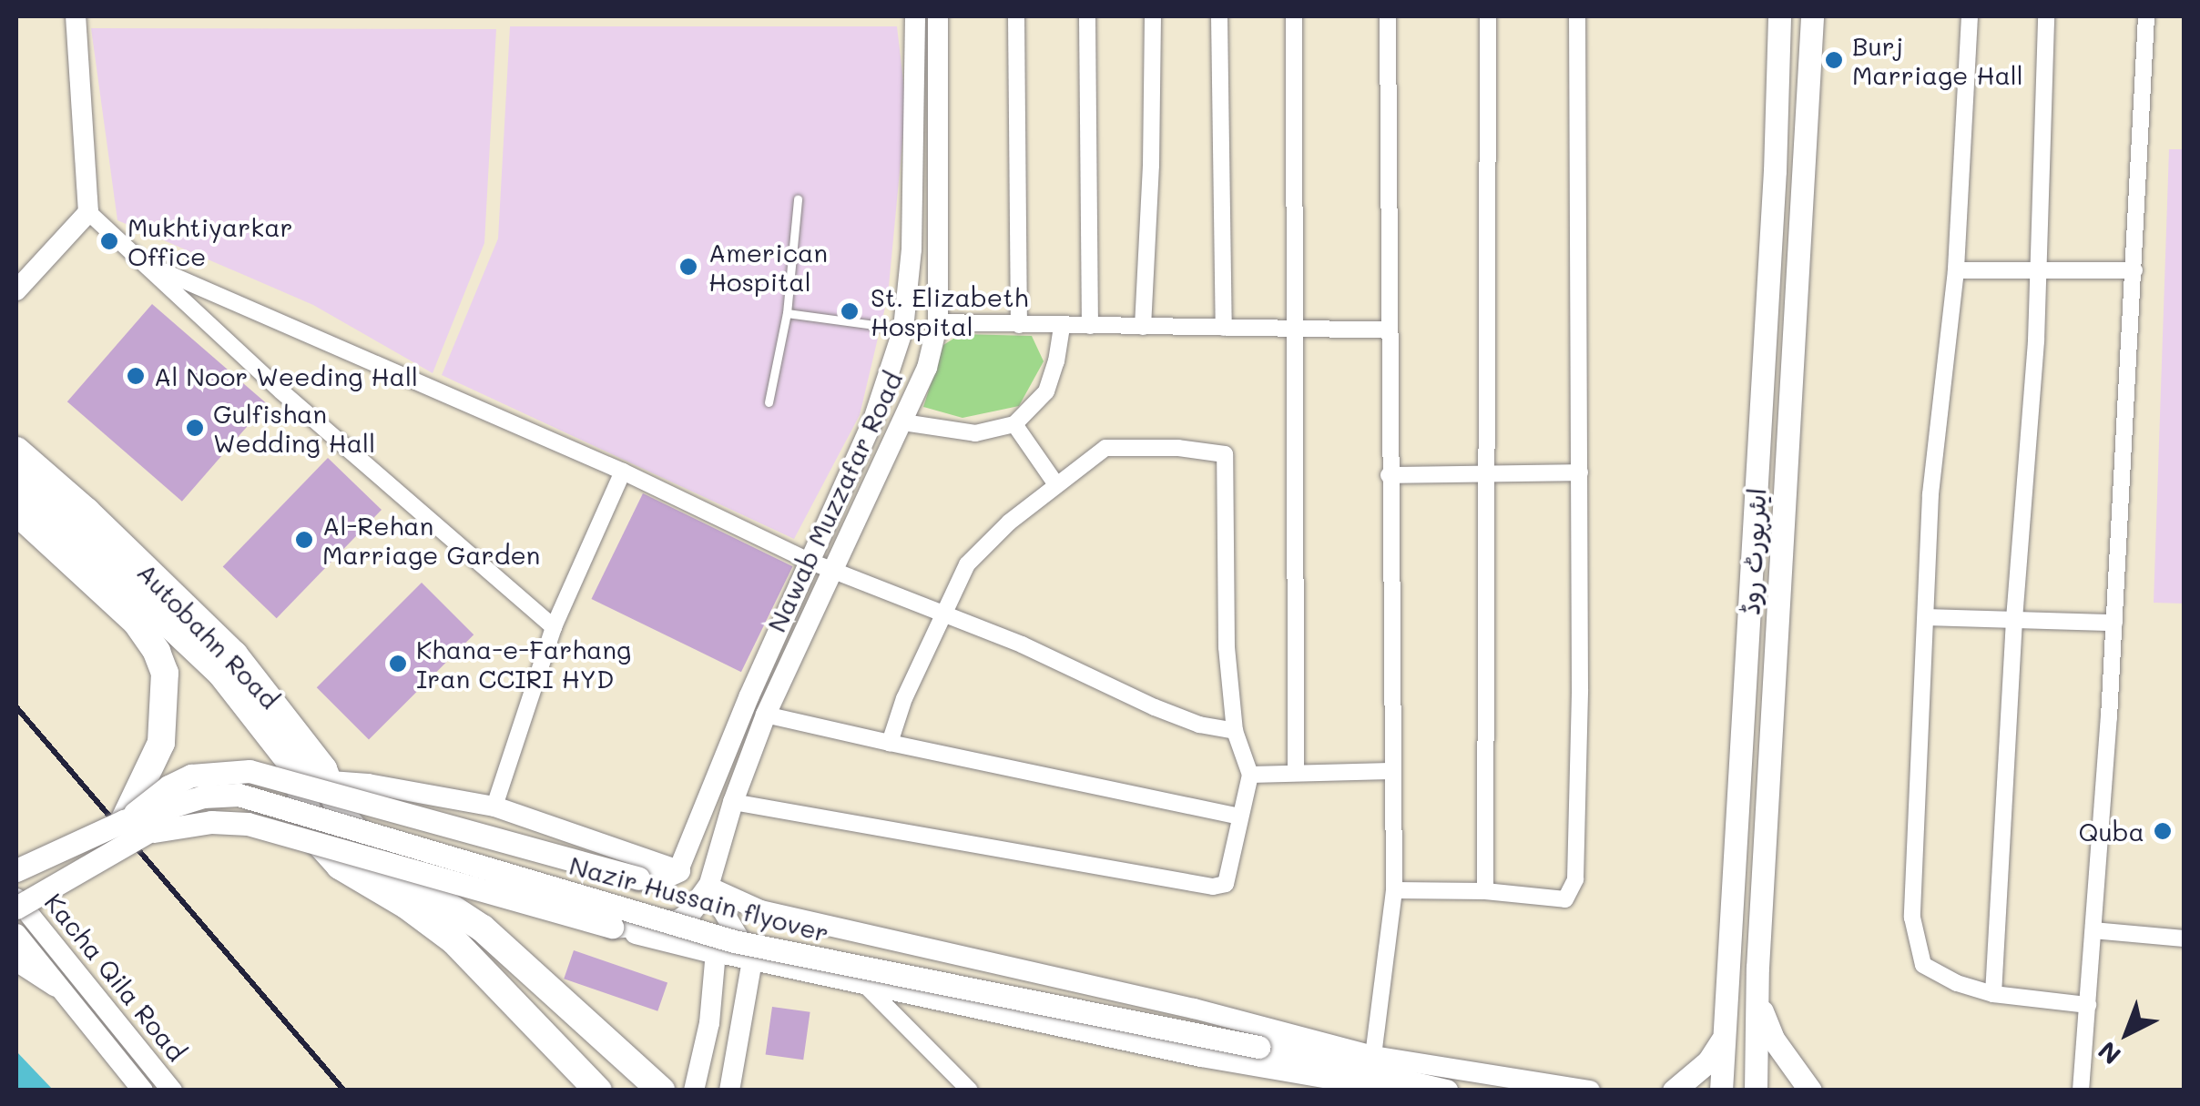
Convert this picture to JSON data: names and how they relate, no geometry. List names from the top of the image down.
{
  "streets": {
    "highway": ["Autobahn Road"],
    "main road": ["ایئرپورٹ روڈ", "Nazir Hussain flyover"],
    "street": ["Nawab Muzzafar Road", "Kacha Qila Road"]
  },
  "places": [
    "Burj Marriage Hall",
    "Mukhtiyarkar Office",
    "American Hospital",
    "St. Elizabeth Hospital",
    "Al Noor Weeding Hall",
    "Gulfishan Wedding Hall",
    "Al-Rehan Marriage Garden",
    "Khana-e-Farhang Iran CCIRI HYD",
    "Quba"
  ],
  "north": "bottom left"
}
